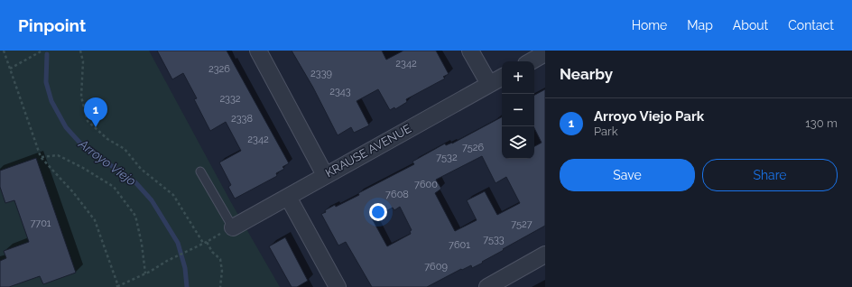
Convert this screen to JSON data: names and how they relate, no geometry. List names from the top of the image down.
{
  "streets": {
    "street": ["KRAUSE AVENUE"]
  },
  "water": ["Arroyo Viejo"],
  "house_numbers": [
    "2342",
    "2326",
    "2339",
    "2343",
    "2332",
    "2338",
    "2342",
    "7526",
    "7532",
    "7600",
    "7608",
    "7701",
    "7527",
    "7533",
    "7601",
    "7609"
  ],
  "page": {
    "header": "Pinpoint",
    "nav": [
      "Home",
      "Map",
      "About",
      "Contact"
    ],
    "heading": "Nearby",
    "map_buttons": ["+", "−"],
    "pins": "1",
    "list": [
      {
        "mark": "1",
        "name": "Arroyo Viejo Park",
        "note": "Park",
        "value": "130 m"
      }
    ],
    "buttons": ["Save", "Share"]
  }
}
